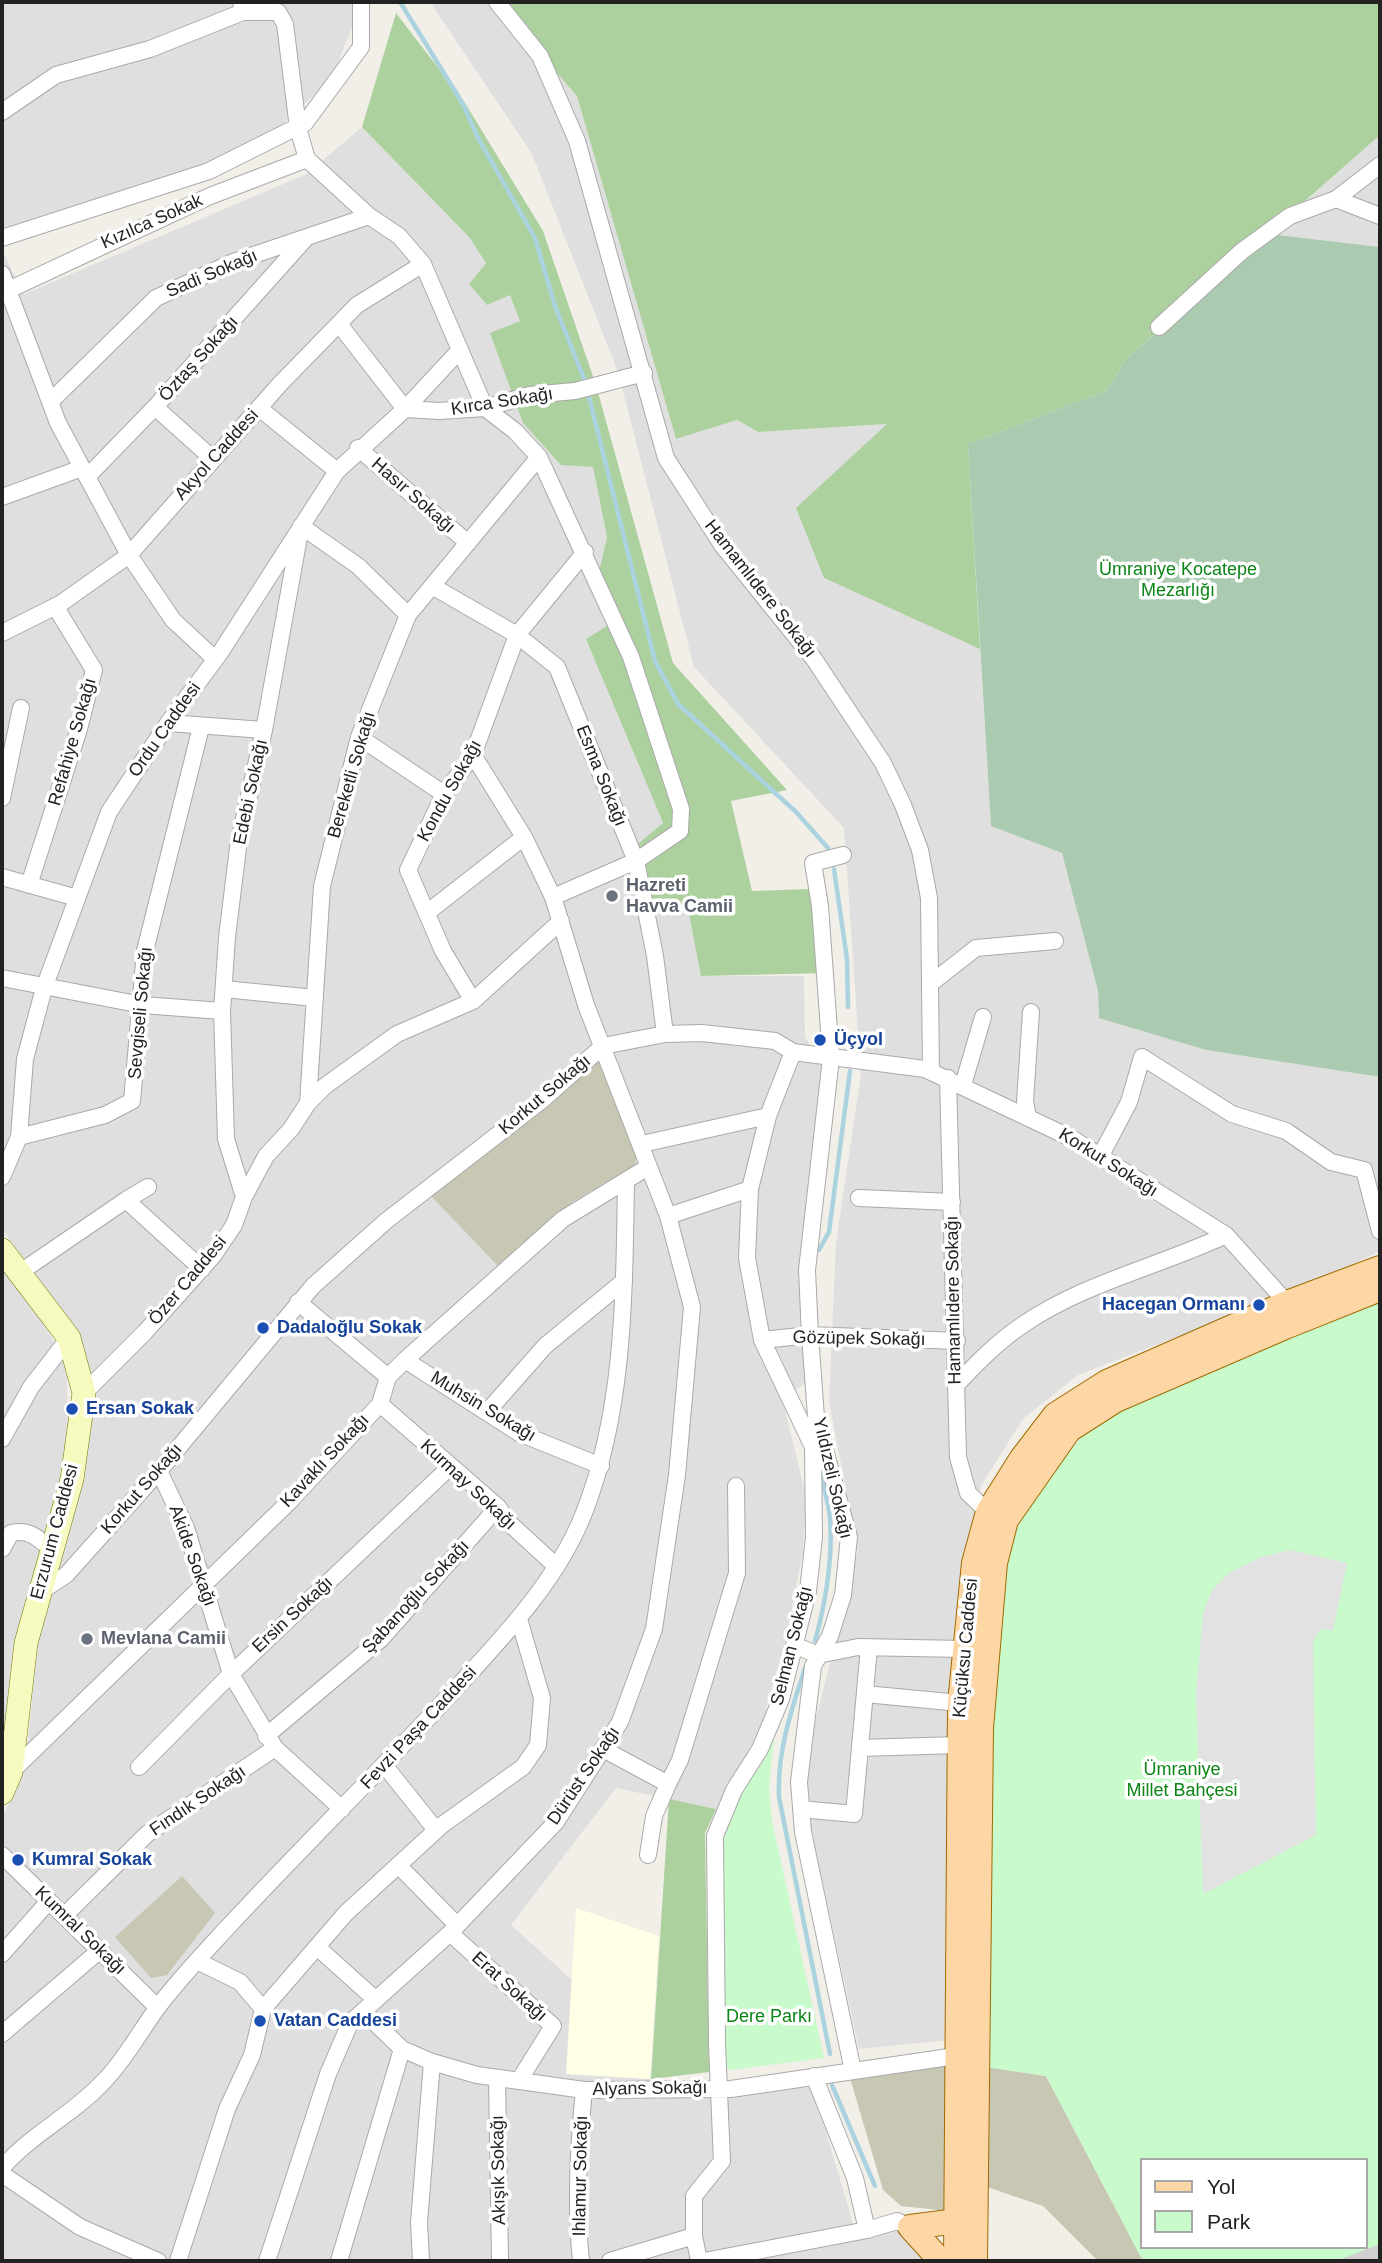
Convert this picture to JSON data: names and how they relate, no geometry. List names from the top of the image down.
{
  "streets": {
    "main road": ["Küçüksu Caddesi"],
    "street": [
      "Kızılca Sokak",
      "Sadi Sokağı",
      "Öztaş Sokağı",
      "Kırca Sokağı",
      "Akyol Caddesi",
      "Hasır Sokağı",
      "Hamamlıdere Sokağı",
      "Ordu Caddesi",
      "Refahiye Sokağı",
      "Bereketli Sokağı",
      "Esma Sokağı",
      "Kondu Sokağı",
      "Edebi Sokağı",
      "Sevgiseli Sokağı",
      "Korkut Sokağı",
      "Özer Caddesi",
      "Gözüpek Sokağı",
      "Muhsin Sokağı",
      "Kavaklı Sokağı",
      "Yıldızeli Sokağı",
      "Kurmay Sokağı",
      "Erzurum Caddesi",
      "Akide Sokağı",
      "Şabanoğlu Sokağı",
      "Ersin Sokağı",
      "Selman Sokağı",
      "Fevzi Paşa Caddesi",
      "Dürüst Sokağı",
      "Fındık Sokağı",
      "Kumral Sokağı",
      "Erat Sokağı",
      "Alyans Sokağı",
      "Akışık Sokağı",
      "Ihlamur Sokağı"
    ]
  },
  "crossings": [
    ["Sadi Sokağı", "Öztaş Sokağı"],
    ["Kırca Sokağı", "Hamamlıdere Sokağı"],
    ["Kırca Sokağı", "Ordu Caddesi"],
    ["Akyol Caddesi", "Refahiye Sokağı"],
    ["Hasır Sokağı", "Ordu Caddesi"],
    ["Hasır Sokağı", "Bereketli Sokağı"],
    ["Hamamlıdere Sokağı", "Korkut Sokağı"],
    ["Hamamlıdere Sokağı", "Gözüpek Sokağı"],
    ["Hamamlıdere Sokağı", "Küçüksu Caddesi"],
    ["Ordu Caddesi", "Edebi Sokağı"],
    ["Ordu Caddesi", "Sevgiseli Sokağı"],
    ["Bereketli Sokağı", "Esma Sokağı"],
    ["Bereketli Sokağı", "Özer Caddesi"],
    ["Esma Sokağı", "Kondu Sokağı"],
    ["Esma Sokağı", "Korkut Sokağı"],
    ["Kondu Sokağı", "Özer Caddesi"],
    ["Kondu Sokağı", "Dürüst Sokağı"],
    ["Edebi Sokağı", "Özer Caddesi"],
    ["Korkut Sokağı", "Yıldızeli Sokağı"],
    ["Korkut Sokağı", "Erzurum Caddesi"],
    ["Korkut Sokağı", "Akide Sokağı"],
    ["Korkut Sokağı", "Selman Sokağı"],
    ["Korkut Sokağı", "Küçüksu Caddesi"],
    ["Korkut Sokağı", "Dürüst Sokağı"],
    ["Özer Caddesi", "Erzurum Caddesi"],
    ["Özer Caddesi", "Dürüst Sokağı"],
    ["Gözüpek Sokağı", "Yıldızeli Sokağı"],
    ["Gözüpek Sokağı", "Selman Sokağı"],
    ["Muhsin Sokağı", "Kavaklı Sokağı"],
    ["Muhsin Sokağı", "Fevzi Paşa Caddesi"],
    ["Kavaklı Sokağı", "Kurmay Sokağı"],
    ["Kavaklı Sokağı", "Erzurum Caddesi"],
    ["Kavaklı Sokağı", "Akide Sokağı"],
    ["Kavaklı Sokağı", "Fevzi Paşa Caddesi"],
    ["Kavaklı Sokağı", "Dürüst Sokağı"],
    ["Yıldızeli Sokağı", "Alyans Sokağı"],
    ["Kurmay Sokağı", "Şabanoğlu Sokağı"],
    ["Kurmay Sokağı", "Ersin Sokağı"],
    ["Kurmay Sokağı", "Fevzi Paşa Caddesi"],
    ["Akide Sokağı", "Şabanoğlu Sokağı"],
    ["Akide Sokağı", "Ersin Sokağı"],
    ["Akide Sokağı", "Fevzi Paşa Caddesi"],
    ["Akide Sokağı", "Fındık Sokağı"],
    ["Şabanoğlu Sokağı", "Fındık Sokağı"],
    ["Selman Sokağı", "Alyans Sokağı"],
    ["Küçüksu Caddesi", "Alyans Sokağı"],
    ["Fevzi Paşa Caddesi", "Kumral Sokağı"],
    ["Dürüst Sokağı", "Erat Sokağı"],
    ["Dürüst Sokağı", "Alyans Sokağı"],
    ["Fındık Sokağı", "Kumral Sokağı"],
    ["Erat Sokağı", "Alyans Sokağı"],
    ["Alyans Sokağı", "Akışık Sokağı"],
    ["Alyans Sokağı", "Ihlamur Sokağı"]
  ],
  "parks": ["Ümraniye Kocatepe Mezarlığı", "Ümraniye Millet Bahçesi", "Dere Parkı"],
  "places": [
    "Hazreti Havva Camii",
    "Üçyol",
    "Hacegan Ormanı",
    "Dadaloğlu Sokak",
    "Ersan Sokak",
    "Mevlana Camii",
    "Kumral Sokak",
    "Vatan Caddesi"
  ],
  "legend": ["Yol", "Park"]
}
